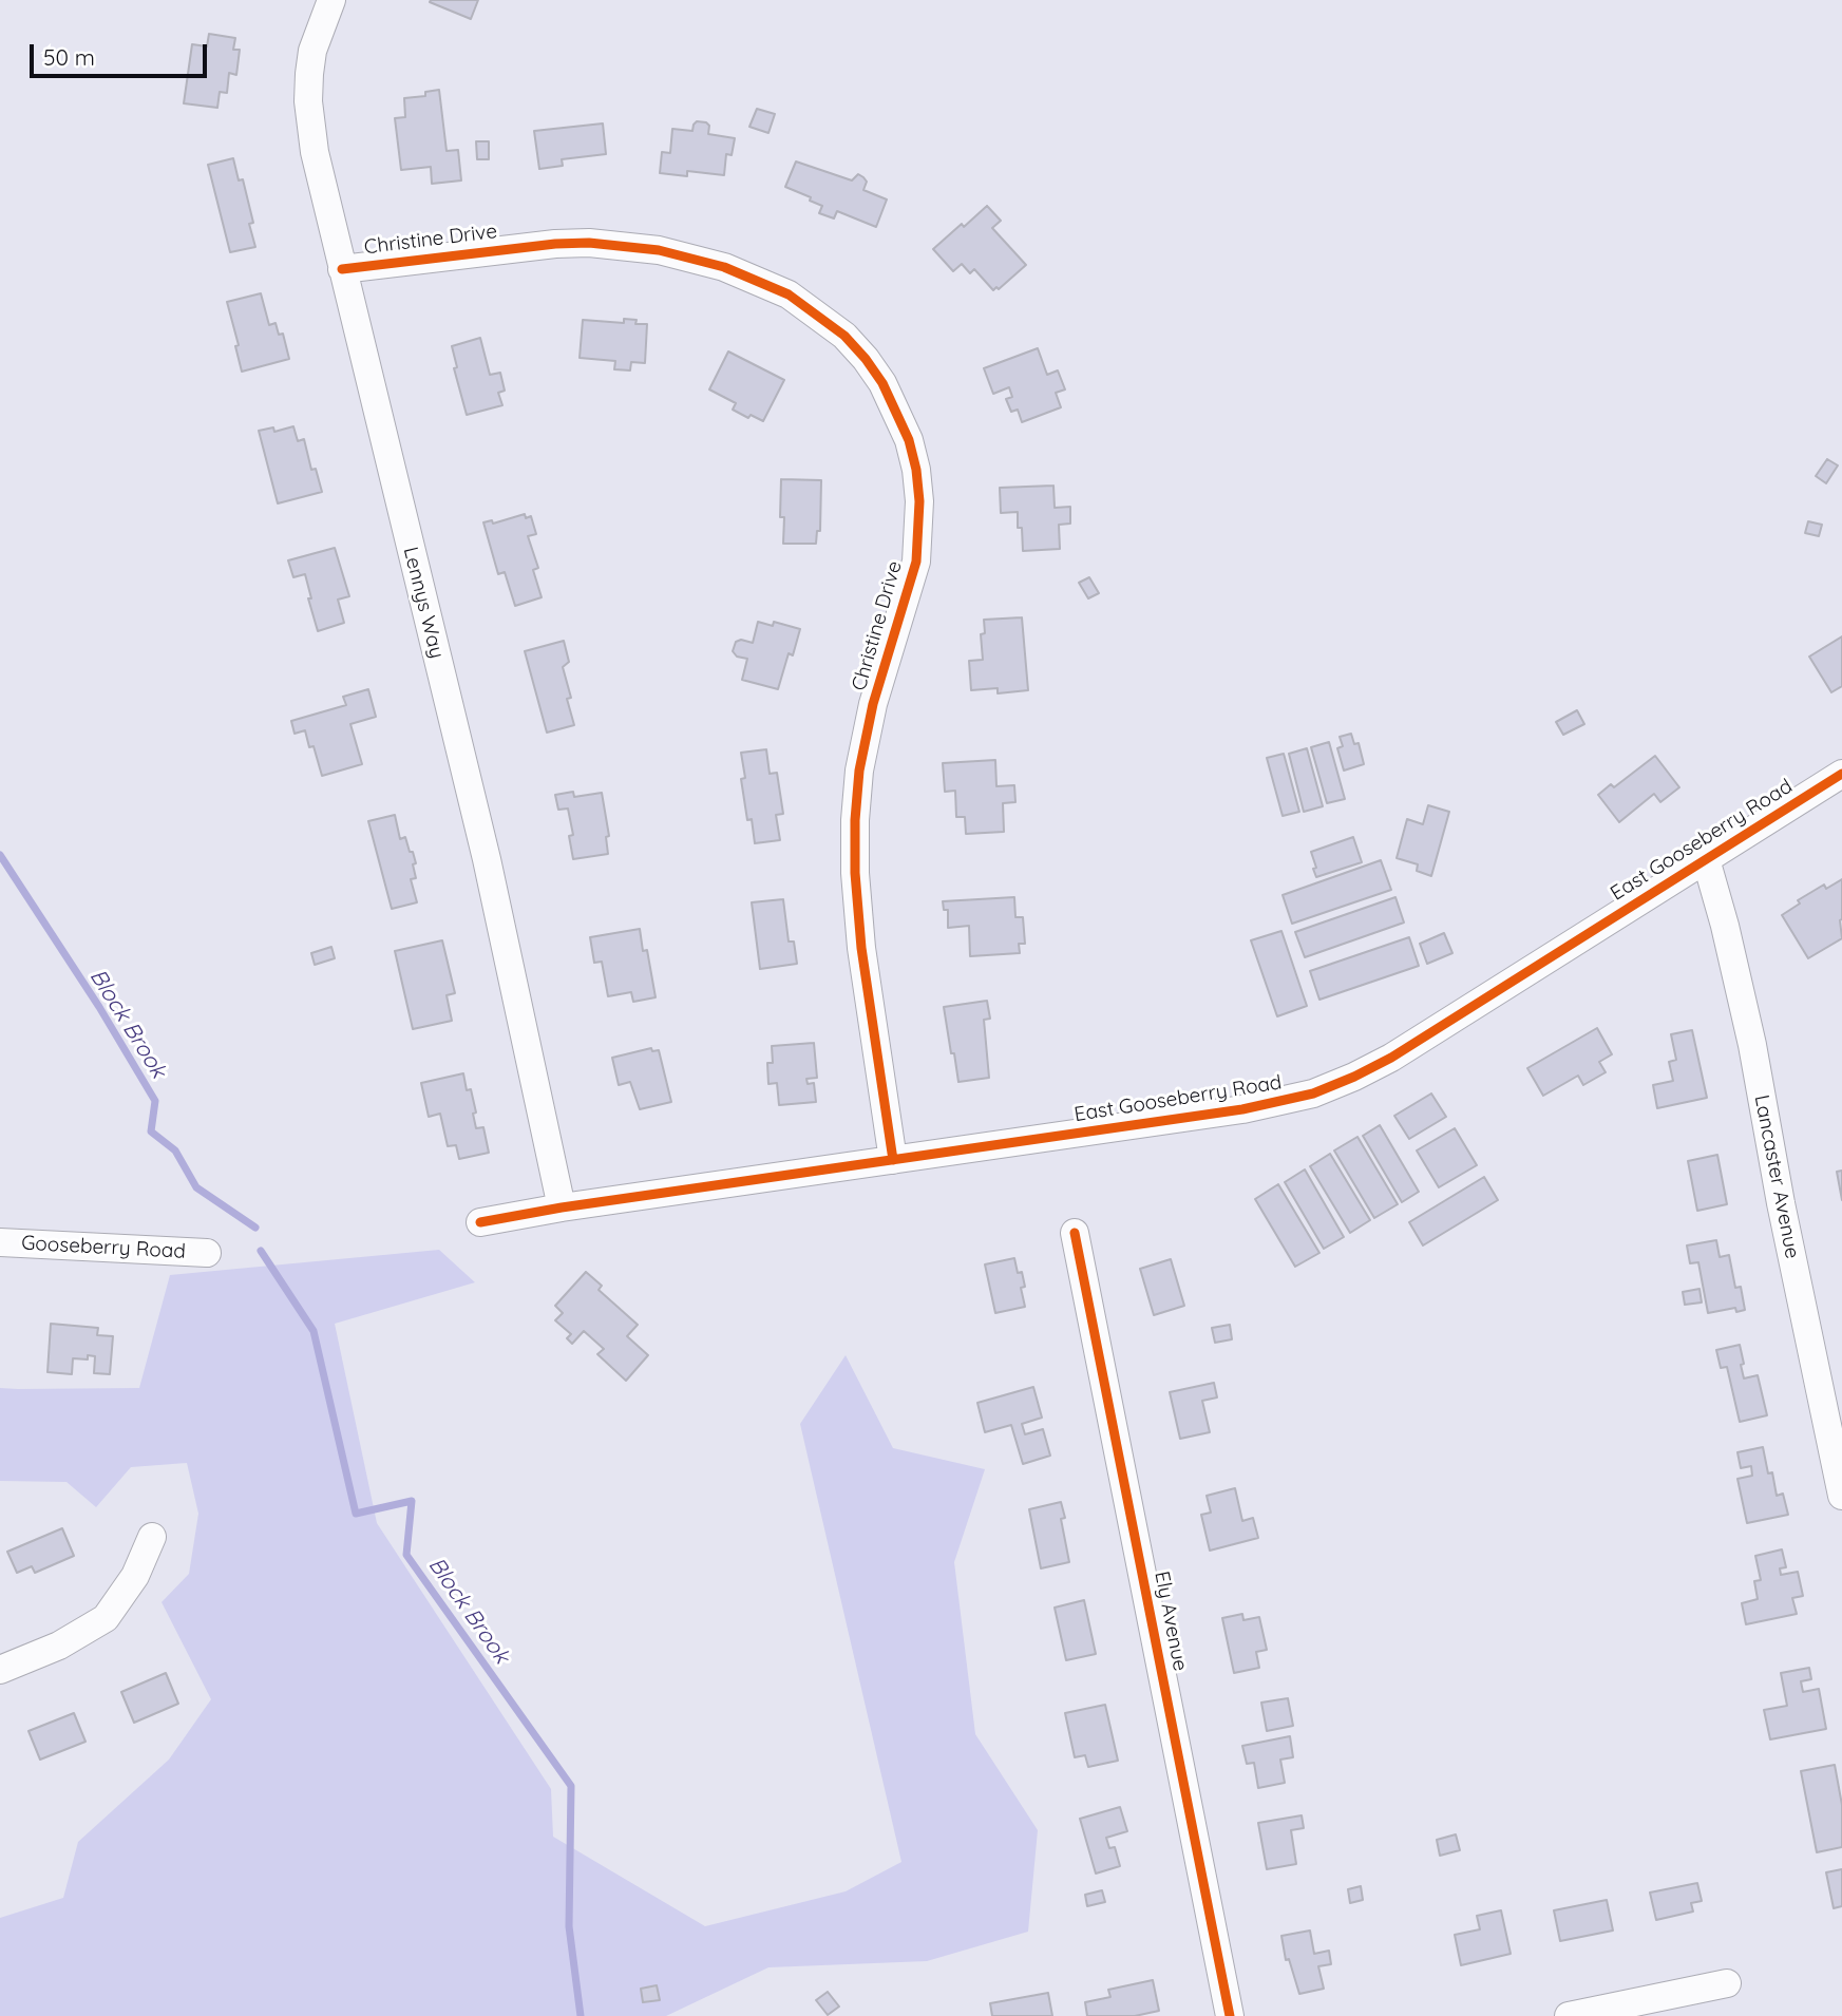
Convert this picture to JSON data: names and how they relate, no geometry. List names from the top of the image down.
{
  "streets": {
    "street": [
      "Christine Drive",
      "Lennys Way",
      "East Gooseberry Road",
      "Lancaster Avenue",
      "Gooseberry Road",
      "Ely Avenue"
    ]
  },
  "crossings": [
    ["Christine Drive", "Lennys Way"],
    ["Christine Drive", "East Gooseberry Road"],
    ["Lennys Way", "East Gooseberry Road"],
    ["East Gooseberry Road", "Lancaster Avenue"]
  ],
  "water": ["Block Brook"],
  "scale_bar": "50 m"
}
